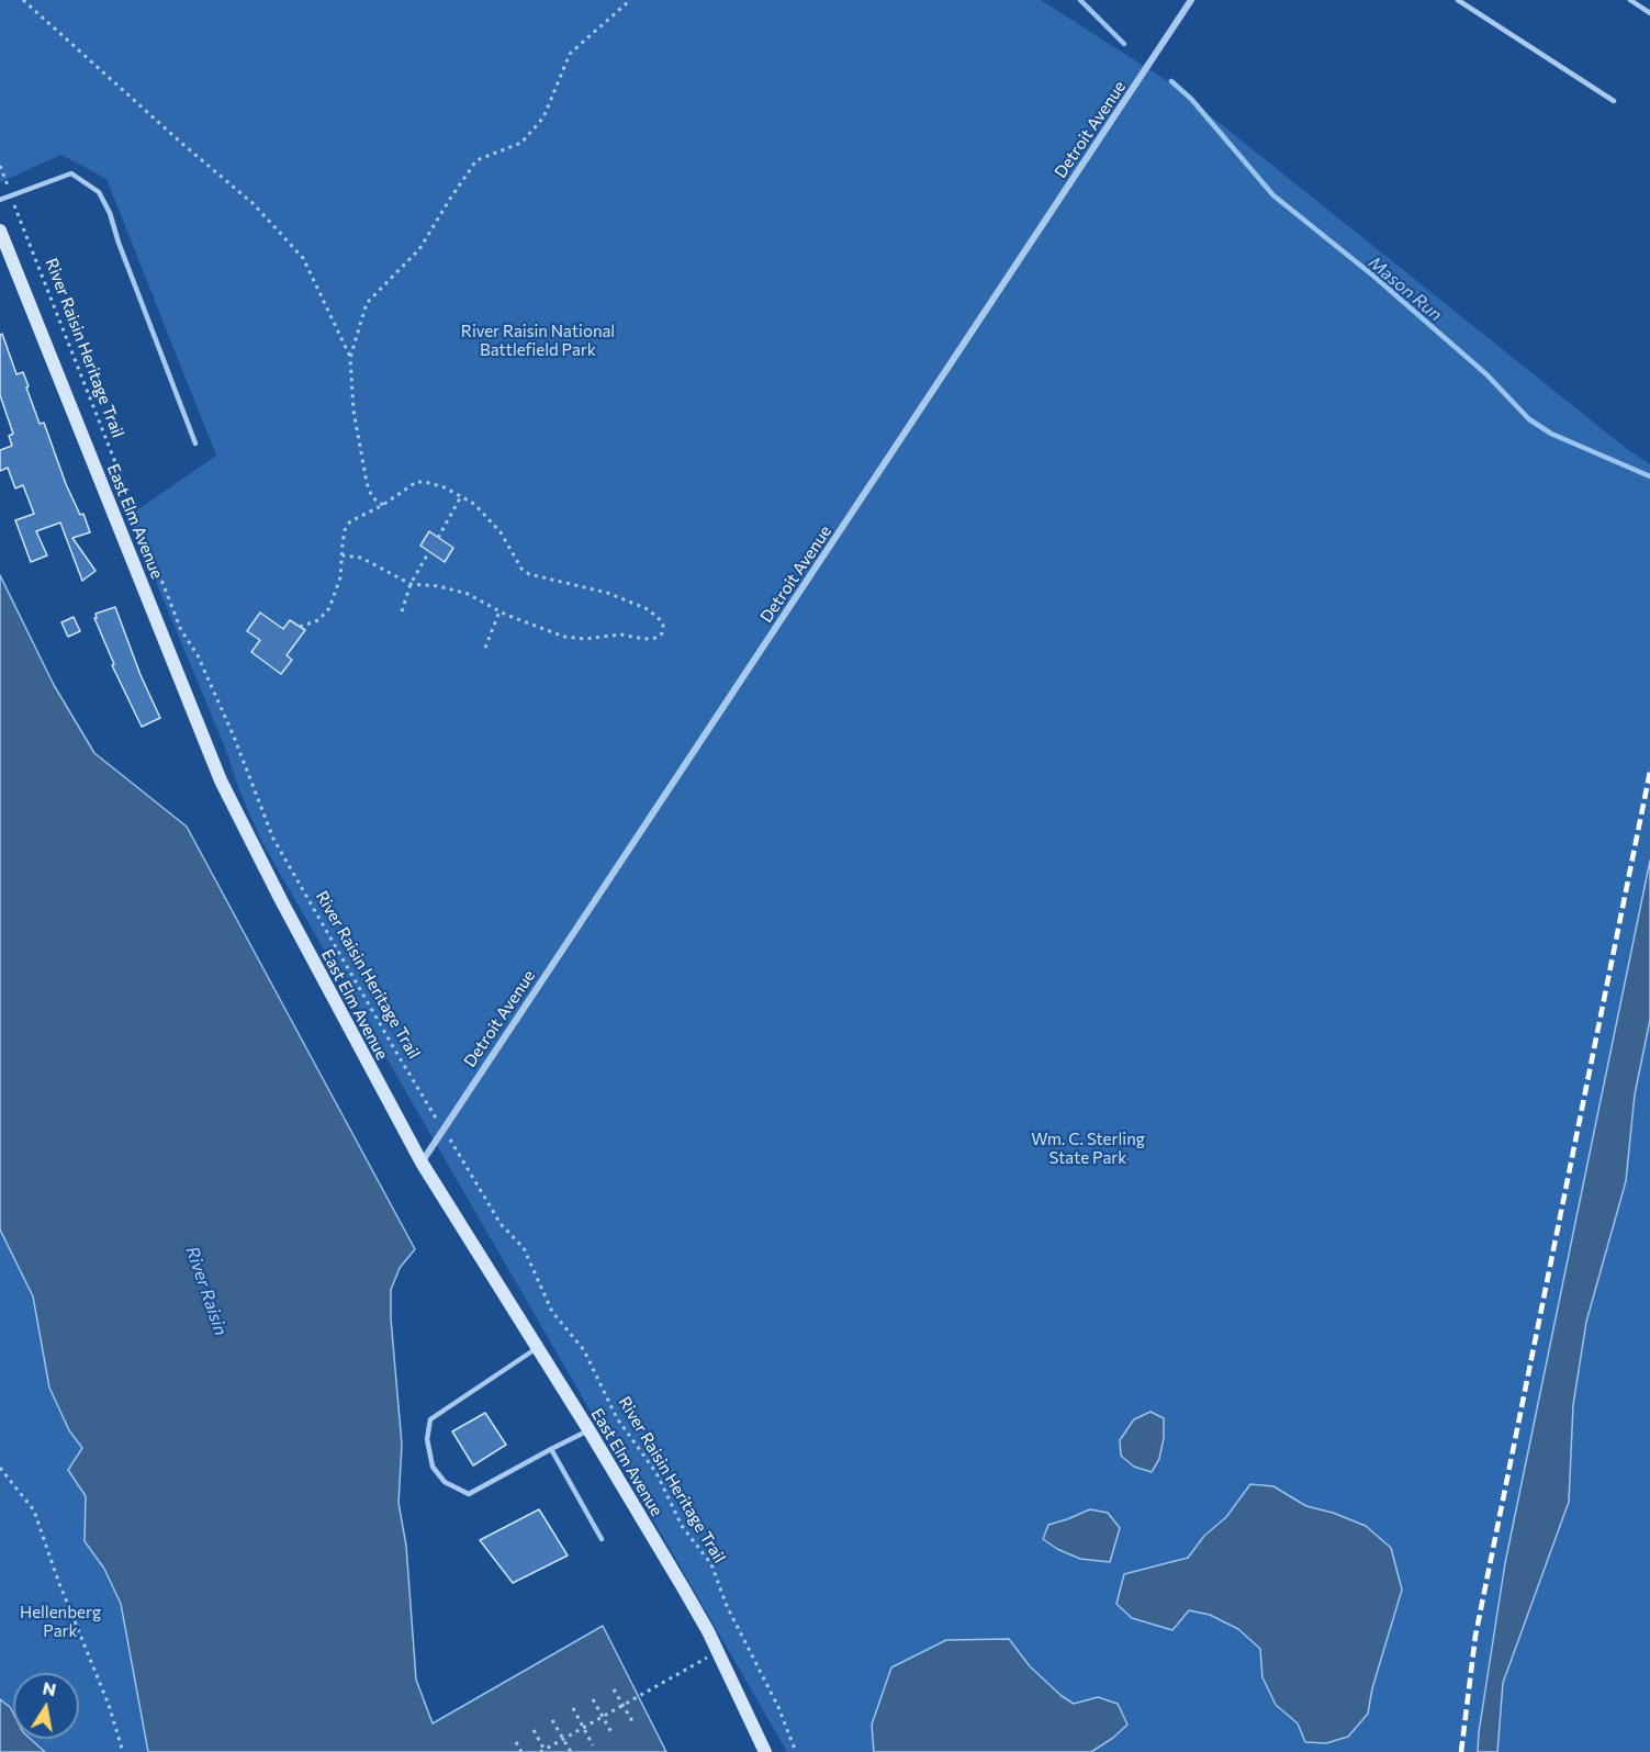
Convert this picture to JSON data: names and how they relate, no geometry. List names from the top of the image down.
{
  "streets": {
    "main road": ["East Elm Avenue"],
    "street": ["Detroit Avenue"],
    "path": ["River Raisin Heritage Trail"]
  },
  "crossings": [
    ["Detroit Avenue", "River Raisin Heritage Trail"],
    ["Detroit Avenue", "East Elm Avenue"]
  ],
  "water": ["Mason Run", "River Raisin"],
  "parks": ["River Raisin National Battlefield Park", "Wm. C. Sterling State Park", "Hellenberg Park"],
  "north": "top"
}
